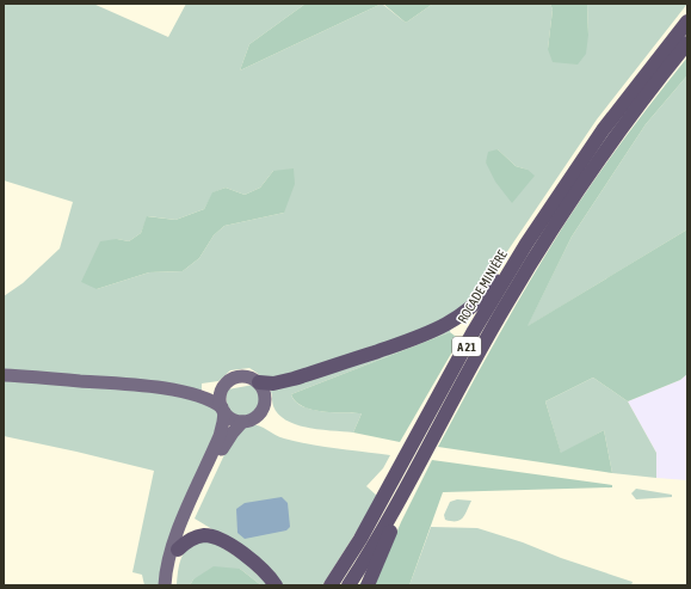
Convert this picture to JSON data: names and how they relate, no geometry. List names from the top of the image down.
{
  "streets": {
    "highway": ["ROCADE MINIÈRE", "A 21"]
  }
}
